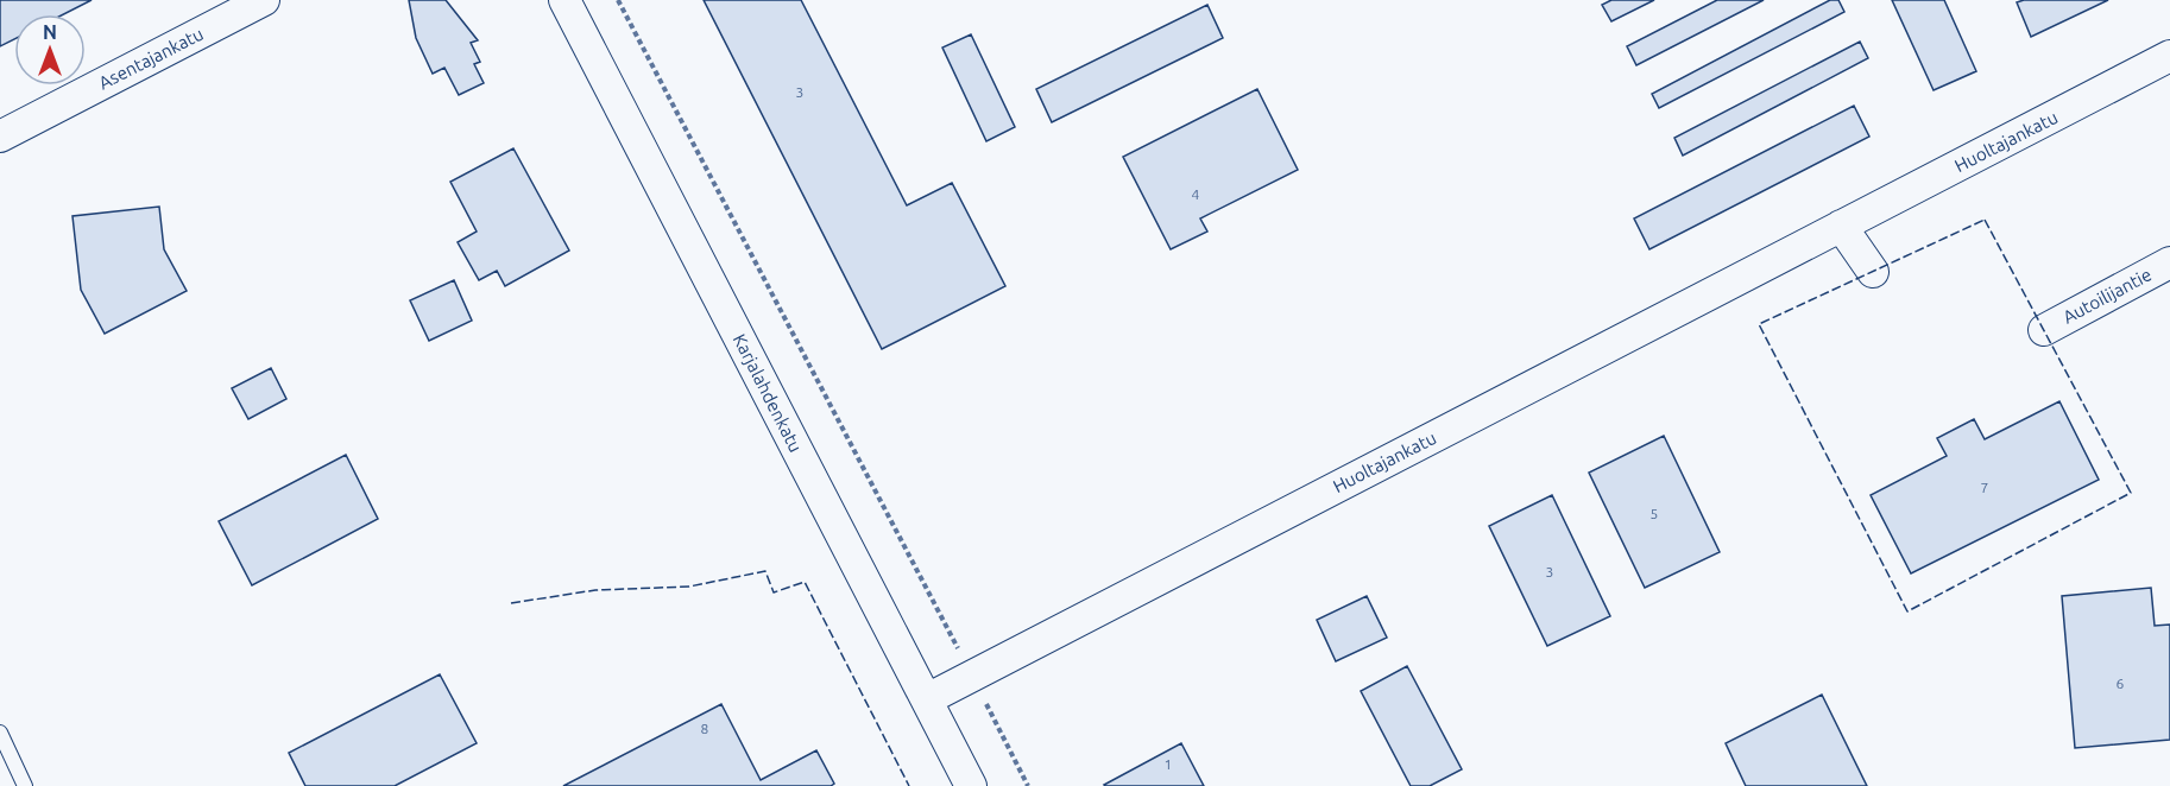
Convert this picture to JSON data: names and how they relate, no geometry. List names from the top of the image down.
{
  "streets": {
    "street": [
      "Asentajankatu",
      "Huoltajankatu",
      "Autoilijantie",
      "Karjalahdenkatu"
    ]
  },
  "crossings": [
    ["Huoltajankatu", "Karjalahdenkatu"]
  ],
  "house_numbers": [
    "3",
    "4",
    "7",
    "5",
    "3",
    "6",
    "8",
    "1"
  ],
  "north": "top"
}
